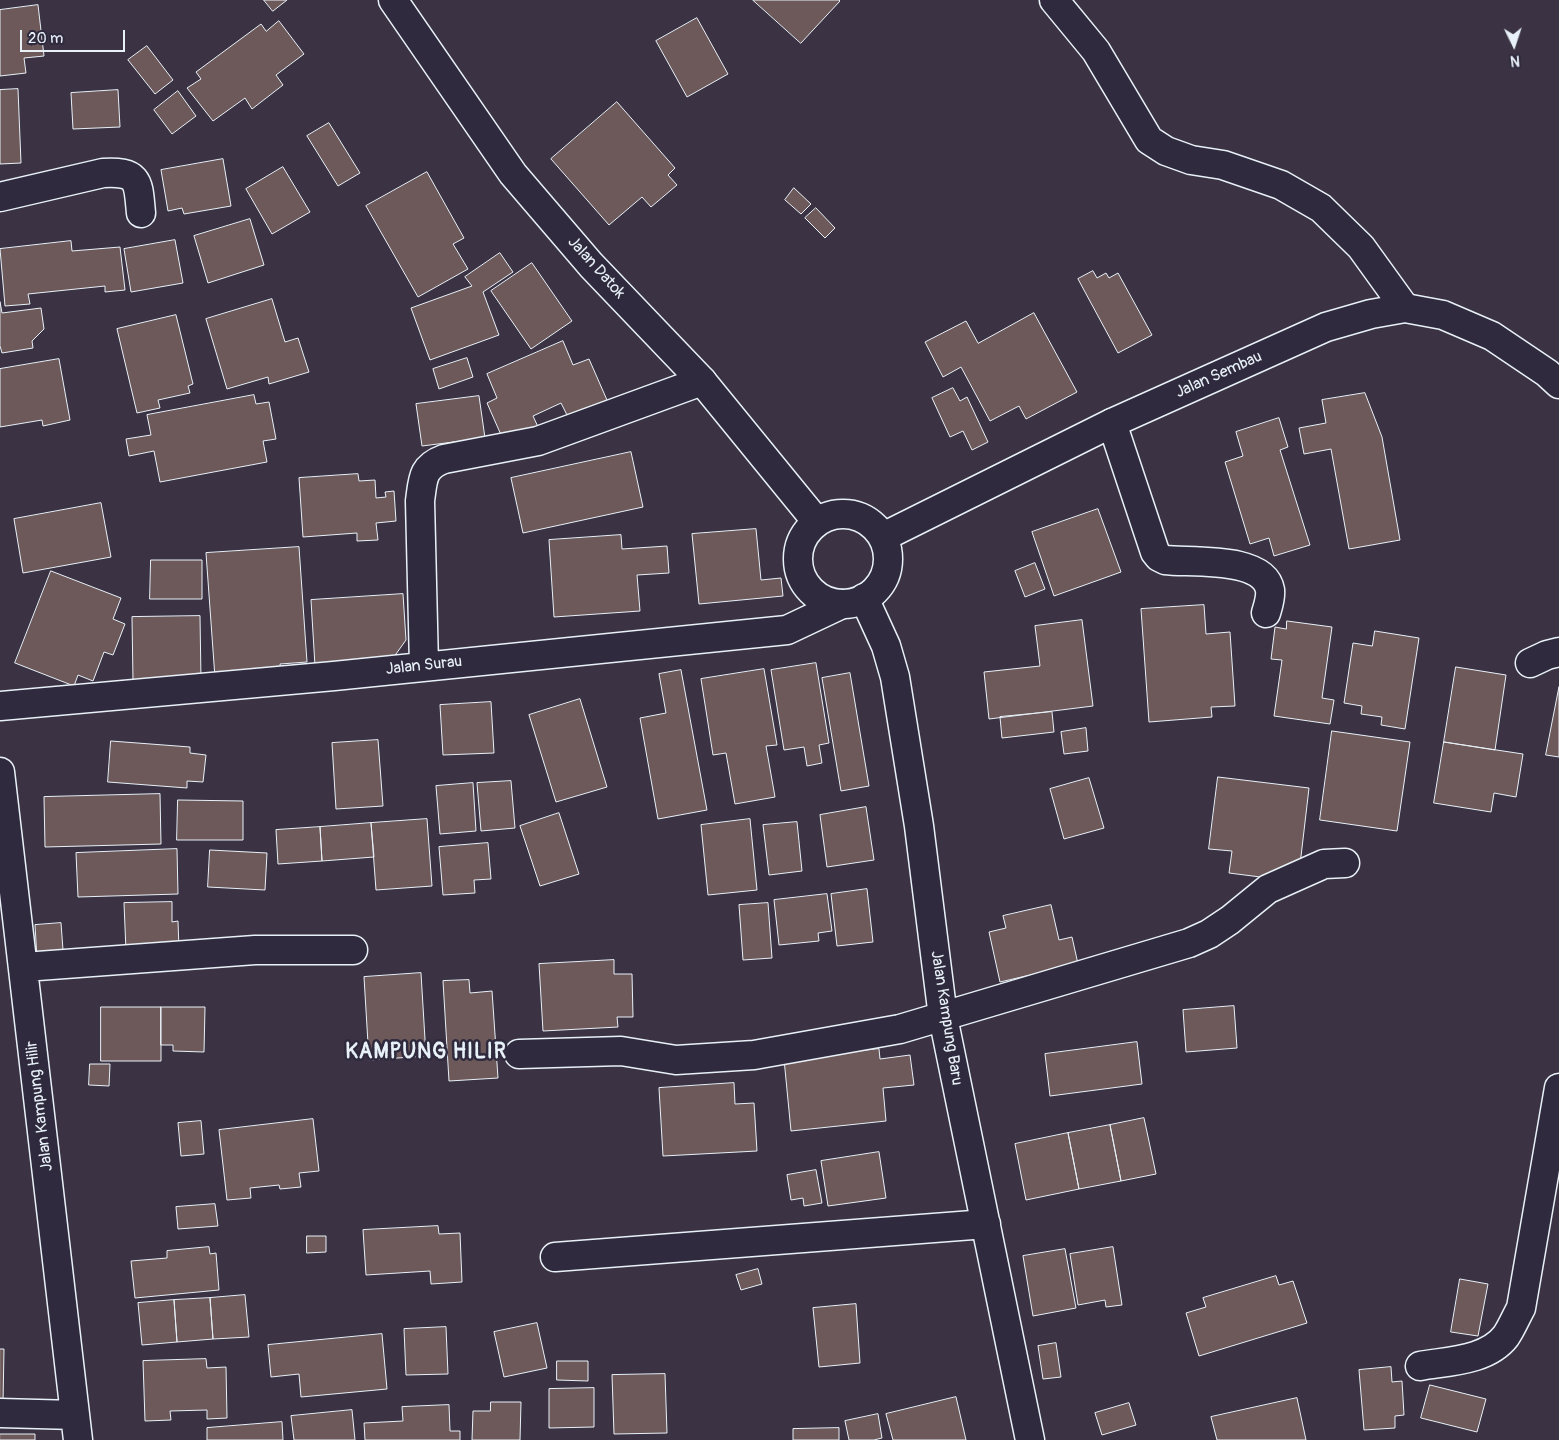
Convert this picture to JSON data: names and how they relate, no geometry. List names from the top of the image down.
{
  "streets": {
    "street": [
      "Jalan Datok",
      "Jalan Sembau",
      "Jalan Surau",
      "Jalan Kampung Baru",
      "Jalan Kampung Hilir"
    ]
  },
  "crossings": [
    ["Jalan Datok", "Jalan Sembau"],
    ["Jalan Datok", "Jalan Surau"],
    ["Jalan Datok", "Jalan Kampung Baru"],
    ["Jalan Sembau", "Jalan Surau"],
    ["Jalan Sembau", "Jalan Kampung Baru"],
    ["Jalan Surau", "Jalan Kampung Baru"]
  ],
  "districts": ["KAMPUNG HILIR"],
  "scale_bar": "20 m",
  "north": "bottom"
}
